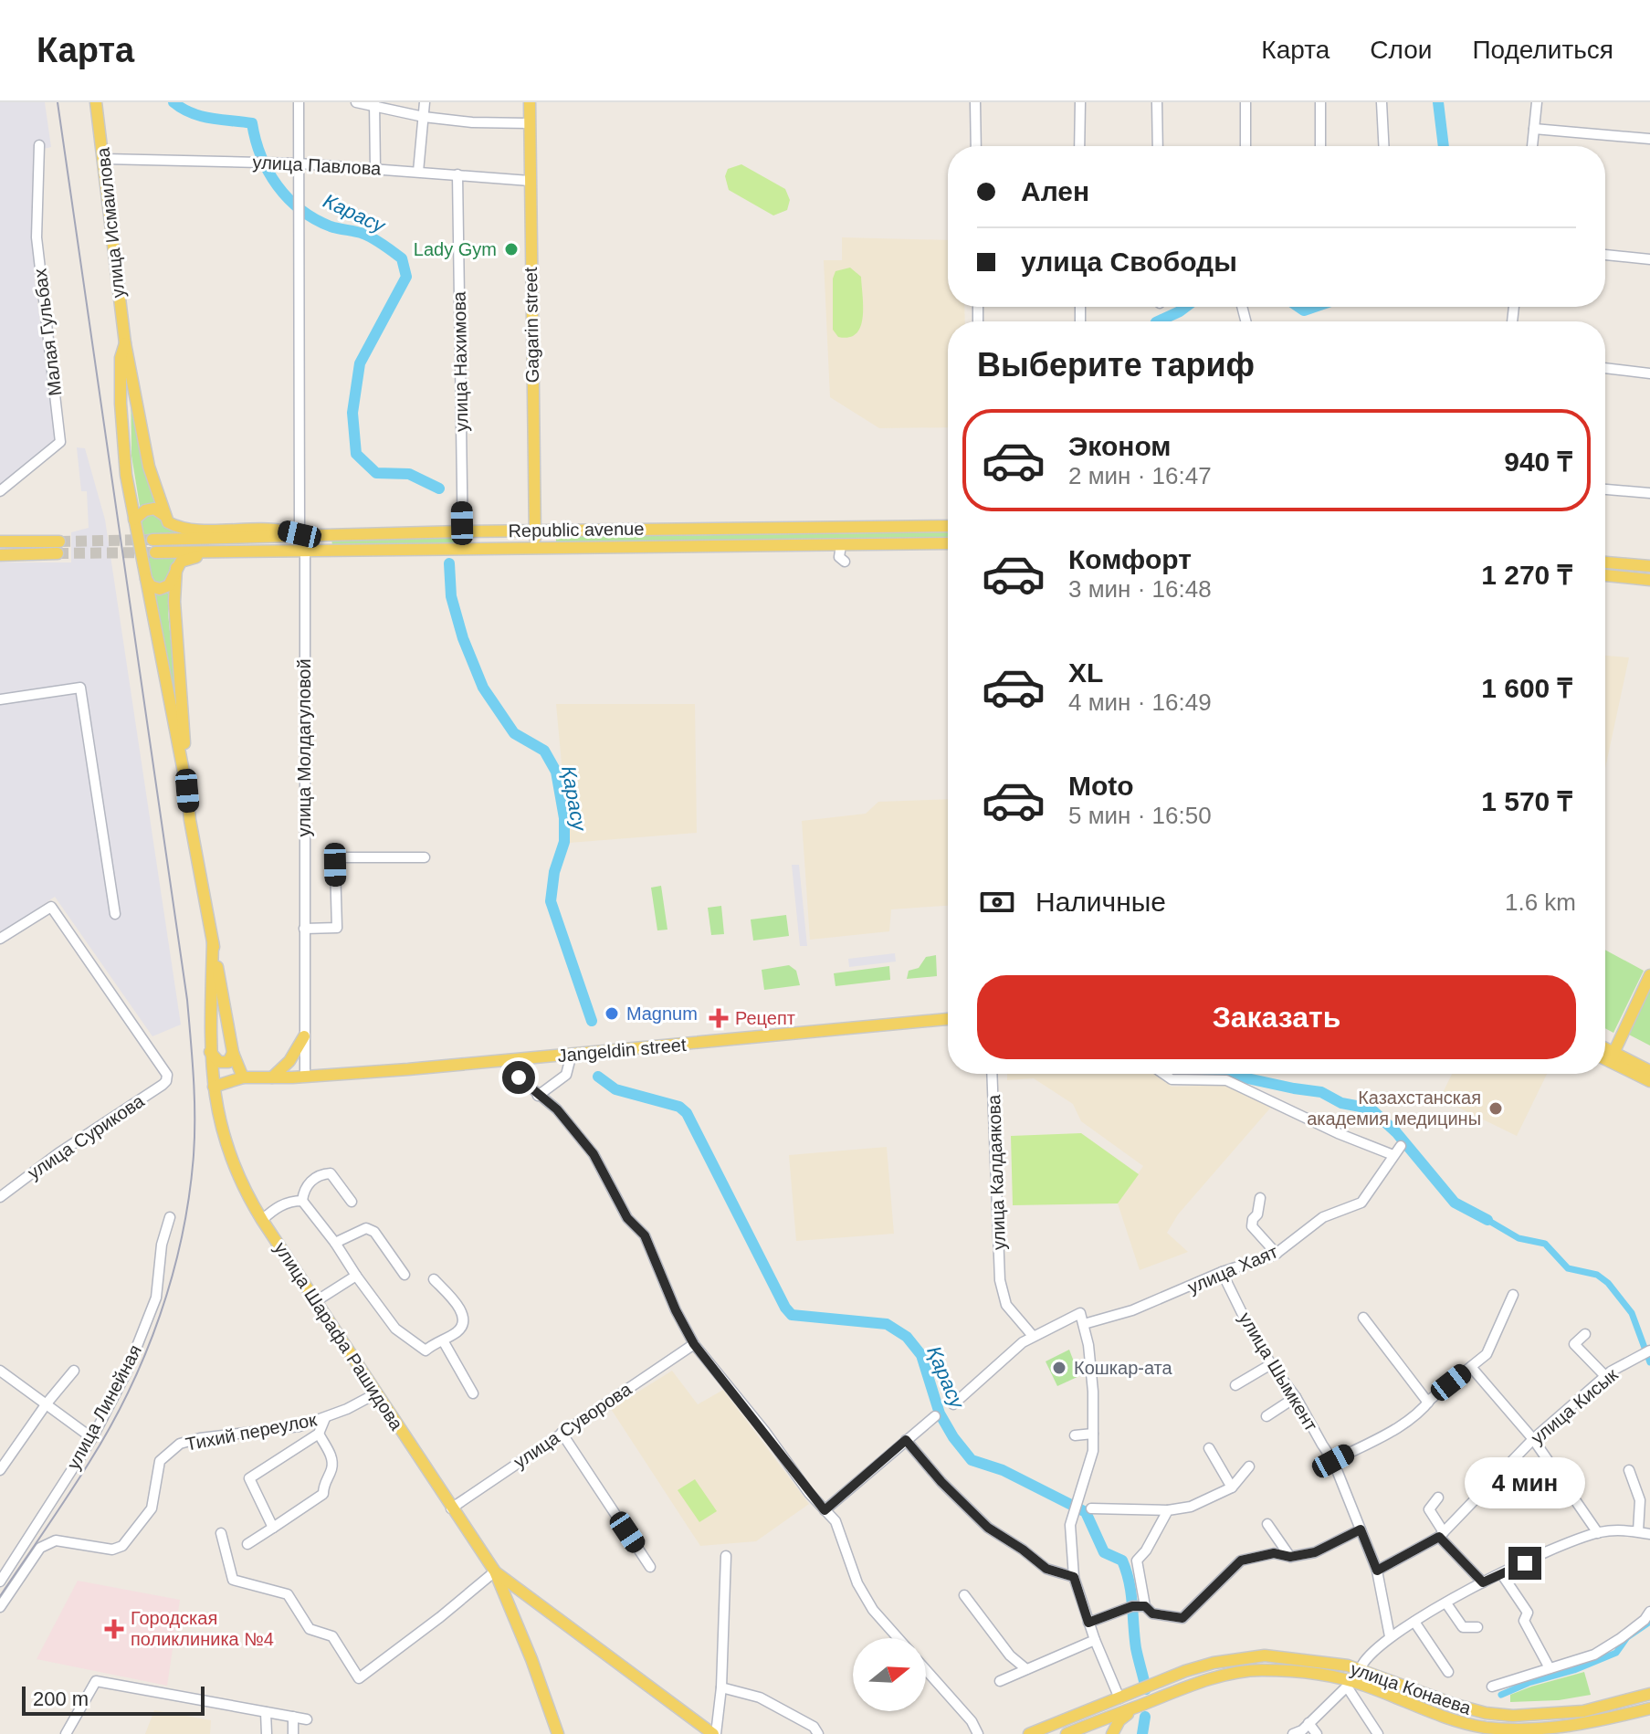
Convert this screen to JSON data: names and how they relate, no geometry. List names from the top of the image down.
{
  "streets": {
    "main road": [
      "улица Исмаилова",
      "Gagarin street",
      "Republic avenue",
      "Jangeldin street",
      "улица Шарафа Рашидова",
      "улица Конаева"
    ],
    "street": [
      "улица Павлова",
      "Малая Гульбах",
      "улица Нахимова",
      "улица Молдагуловой",
      "улица Сурикова",
      "улица Калдаякова",
      "улица Хаят",
      "улица Шымкент",
      "улица Кисык",
      "улица Линейная",
      "улица Суворова",
      "Тихий переулок"
    ]
  },
  "crossings": [
    ["улица Павлова", "улица Исмаилова"],
    ["улица Павлова", "Gagarin street"],
    ["улица Павлова", "улица Нахимова"],
    ["Gagarin street", "Republic avenue"],
    ["улица Нахимова", "Republic avenue"],
    ["Republic avenue", "улица Молдагуловой"],
    ["улица Молдагуловой", "Jangeldin street"],
    ["Jangeldin street", "улица Шарафа Рашидова"],
    ["улица Хаят", "улица Шымкент"],
    ["улица Шарафа Рашидова", "улица Суворова"],
    ["улица Шарафа Рашидова", "Тихий переулок"],
    ["улица Шымкент", "улица Кисык"]
  ],
  "water": ["Карасу", "Қарасу"],
  "places": {
    "other": [
      "Lady Gym",
      "Magnum",
      "Казахстанская академия медицины",
      "Кошкар-ата"
    ],
    "health": ["Рецепт", "Городская поликлиника №4"]
  },
  "scale_bar": "200 m",
  "north": "right",
  "page": {
    "header": "Карта",
    "nav": ["Карта", "Слои", "Поделиться"],
    "banner": ["Ален", "улица Свободы"],
    "heading": "Выберите тариф",
    "list": [
      {
        "name": "Эконом",
        "note": "2 мин · 16:47",
        "value": "940 ₸"
      },
      {
        "name": "Комфорт",
        "note": "3 мин · 16:48",
        "value": "1 270 ₸"
      },
      {
        "name": "XL",
        "note": "4 мин · 16:49",
        "value": "1 600 ₸"
      },
      {
        "name": "Moto",
        "note": "5 мин · 16:50",
        "value": "1 570 ₸"
      }
    ],
    "pay": ["Наличные", "1.6 km"],
    "buttons": "Заказать",
    "bubble": "4 мин",
    "scale": "200 m"
  }
}
